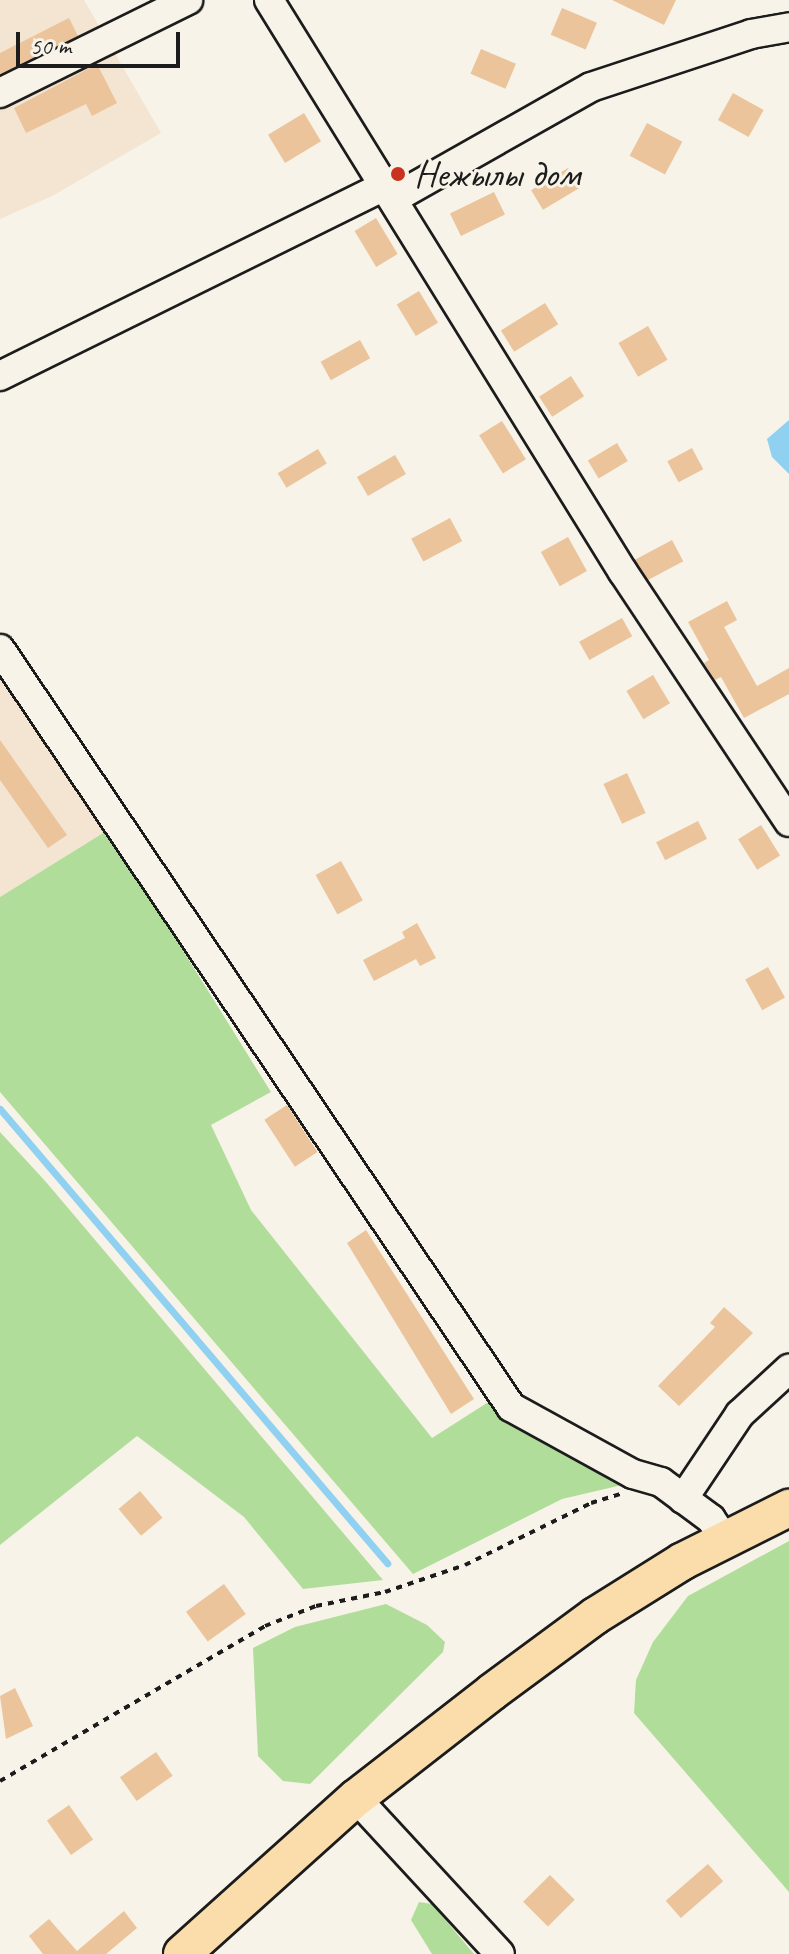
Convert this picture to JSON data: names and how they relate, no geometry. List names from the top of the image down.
{
  "places": ["Нежылы дом"],
  "scale_bar": "50 m"
}
